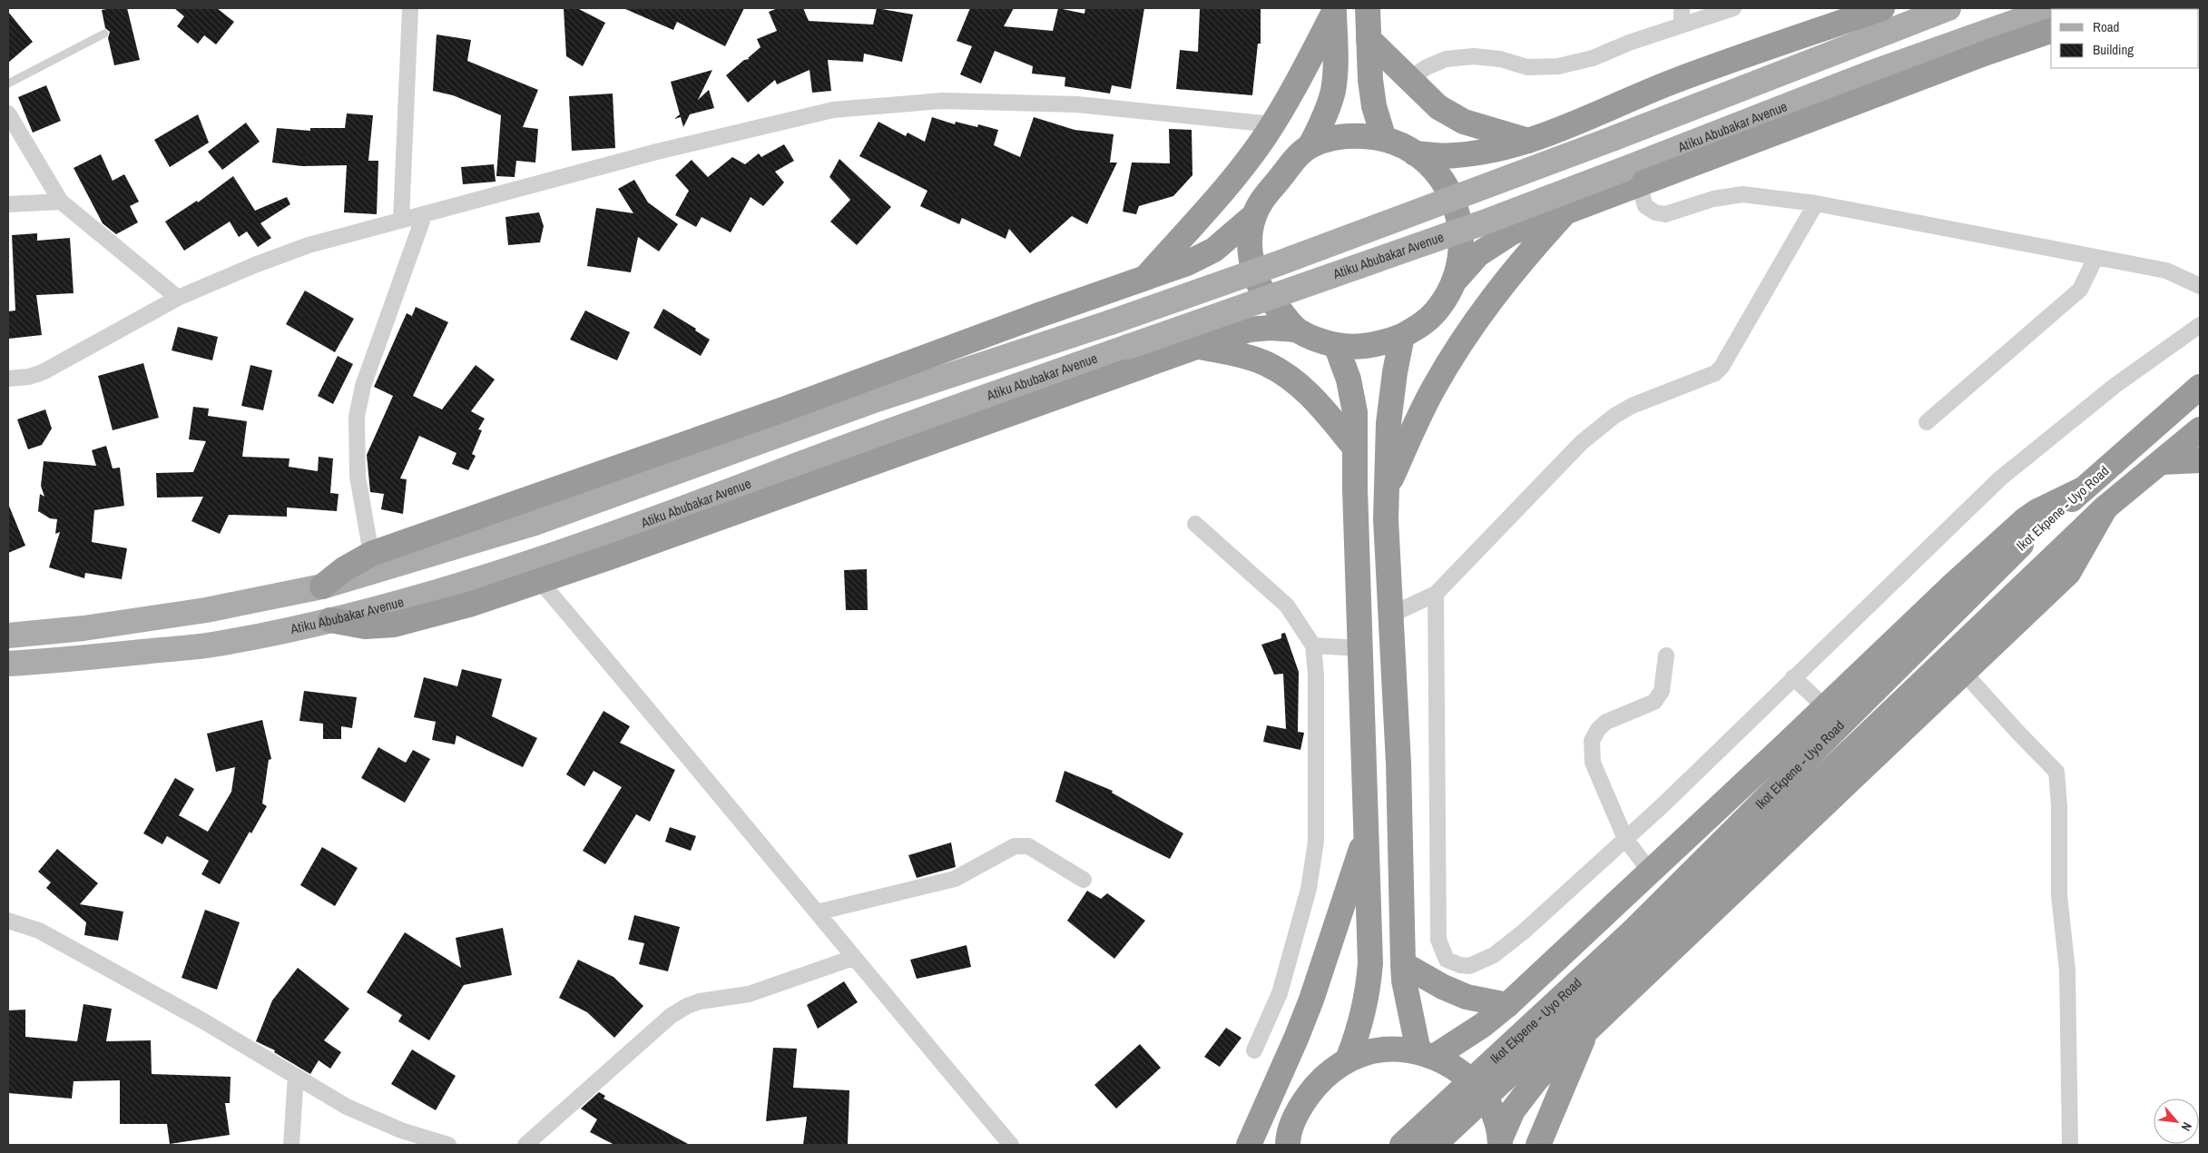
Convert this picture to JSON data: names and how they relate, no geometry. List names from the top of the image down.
{
  "streets": {
    "highway": ["Ikot Ekpene - Uyo Road"],
    "main road": ["Atiku Abubakar Avenue"]
  },
  "legend": ["Road", "Building"],
  "north": "bottom right"
}
